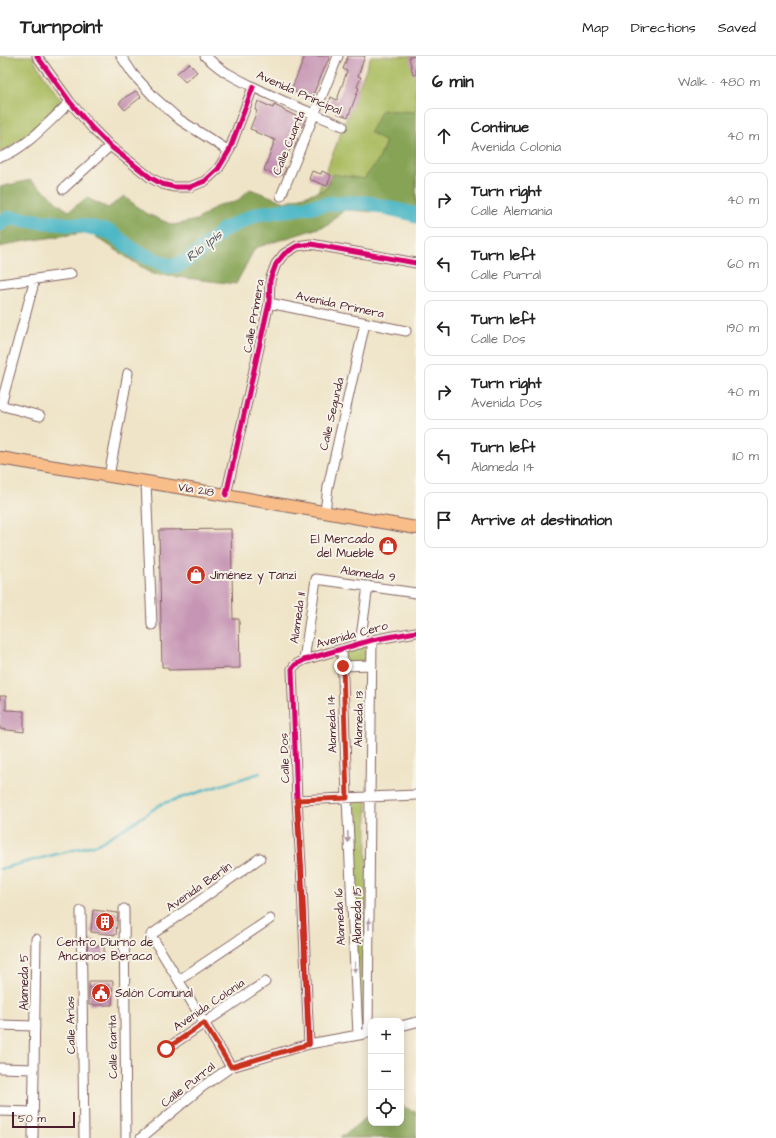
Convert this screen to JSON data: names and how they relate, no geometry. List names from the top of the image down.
{
  "streets": {
    "main road": ["Vía 218"],
    "street": [
      "Avenida Principal",
      "Calle Cuarta",
      "Avenida Primera",
      "Calle Primera",
      "Calle Segunda",
      "Alameda 9",
      "Alameda 11",
      "Avenida Cero",
      "Alameda 13",
      "Alameda 14",
      "Calle Dos",
      "Avenida Berlín",
      "Alameda 15",
      "Alameda 16",
      "Alameda 5",
      "Avenida Colonia",
      "Calle Arias",
      "Calle Garita",
      "Calle Purral"
    ]
  },
  "crossings": [
    ["Avenida Principal", "Calle Cuarta"],
    ["Avenida Primera", "Calle Primera"],
    ["Avenida Primera", "Calle Segunda"],
    ["Calle Primera", "Vía 218"],
    ["Calle Segunda", "Vía 218"],
    ["Alameda 9", "Alameda 11"],
    ["Alameda 11", "Avenida Cero"],
    ["Avenida Cero", "Alameda 13"],
    ["Avenida Cero", "Alameda 14"],
    ["Avenida Cero", "Calle Dos"],
    ["Alameda 13", "Alameda 15"],
    ["Alameda 14", "Alameda 16"],
    ["Calle Dos", "Calle Purral"],
    ["Alameda 16", "Calle Purral"]
  ],
  "one_way": ["Alameda 15", "Alameda 16"],
  "water": ["Río Ipís"],
  "places": {
    "shop": ["El Mercado del Mueble", "Jiménez y Tanzi"],
    "building": ["Centro Diurno de Ancianos Beraca"],
    "public building": ["Salón Comunal"]
  },
  "scale_bar": "50 m",
  "page": {
    "header": "Turnpoint",
    "nav": ["Map", "Directions", "Saved"],
    "heading": ["6 min", "Walk · 480 m"],
    "list": [
      ["Continue", "Avenida Colonia", "40 m"],
      ["Turn right", "Calle Alemania", "40 m"],
      ["Turn left", "Calle Purral", "60 m"],
      ["Turn left", "Calle Dos", "190 m"],
      ["Turn right", "Avenida Dos", "40 m"],
      ["Turn left", "Alameda 14", "110 m"],
      "Arrive at destination"
    ],
    "map_buttons": ["+", "−"],
    "scale": "50 m"
  }
}
